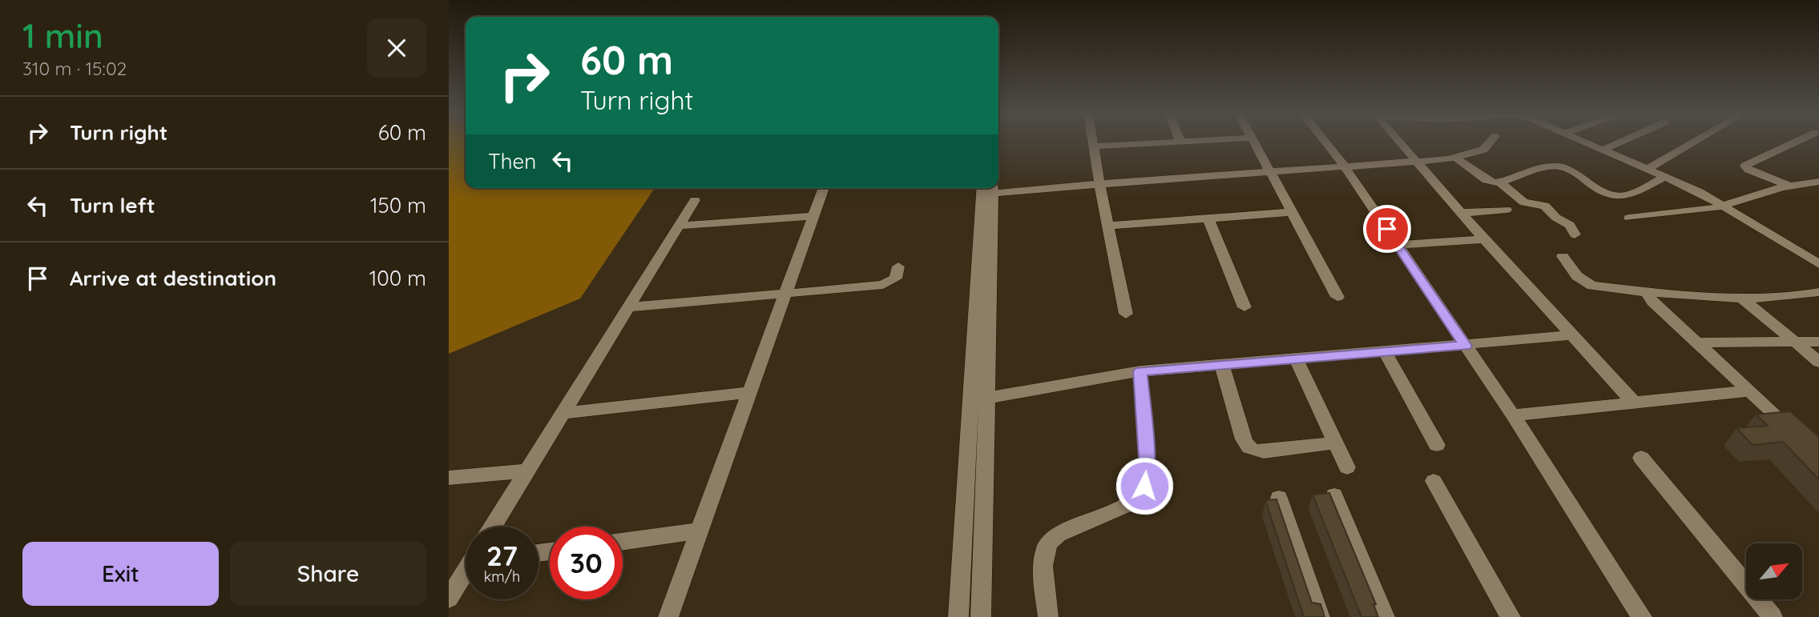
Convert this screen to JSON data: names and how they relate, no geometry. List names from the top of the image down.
{
  "north": "top right",
  "page": {
    "heading": ["1 min", "310 m · 15:02"],
    "turn": ["60 m", "Turn right"],
    "list": [
      {
        "name": "Turn right",
        "value": "60 m"
      },
      {
        "name": "Turn left",
        "value": "150 m"
      },
      {
        "name": "Arrive at destination",
        "value": "100 m"
      }
    ],
    "then": "Then",
    "speed": "27 km/h",
    "limit": "30",
    "buttons": ["Exit", "Share"]
  }
}
